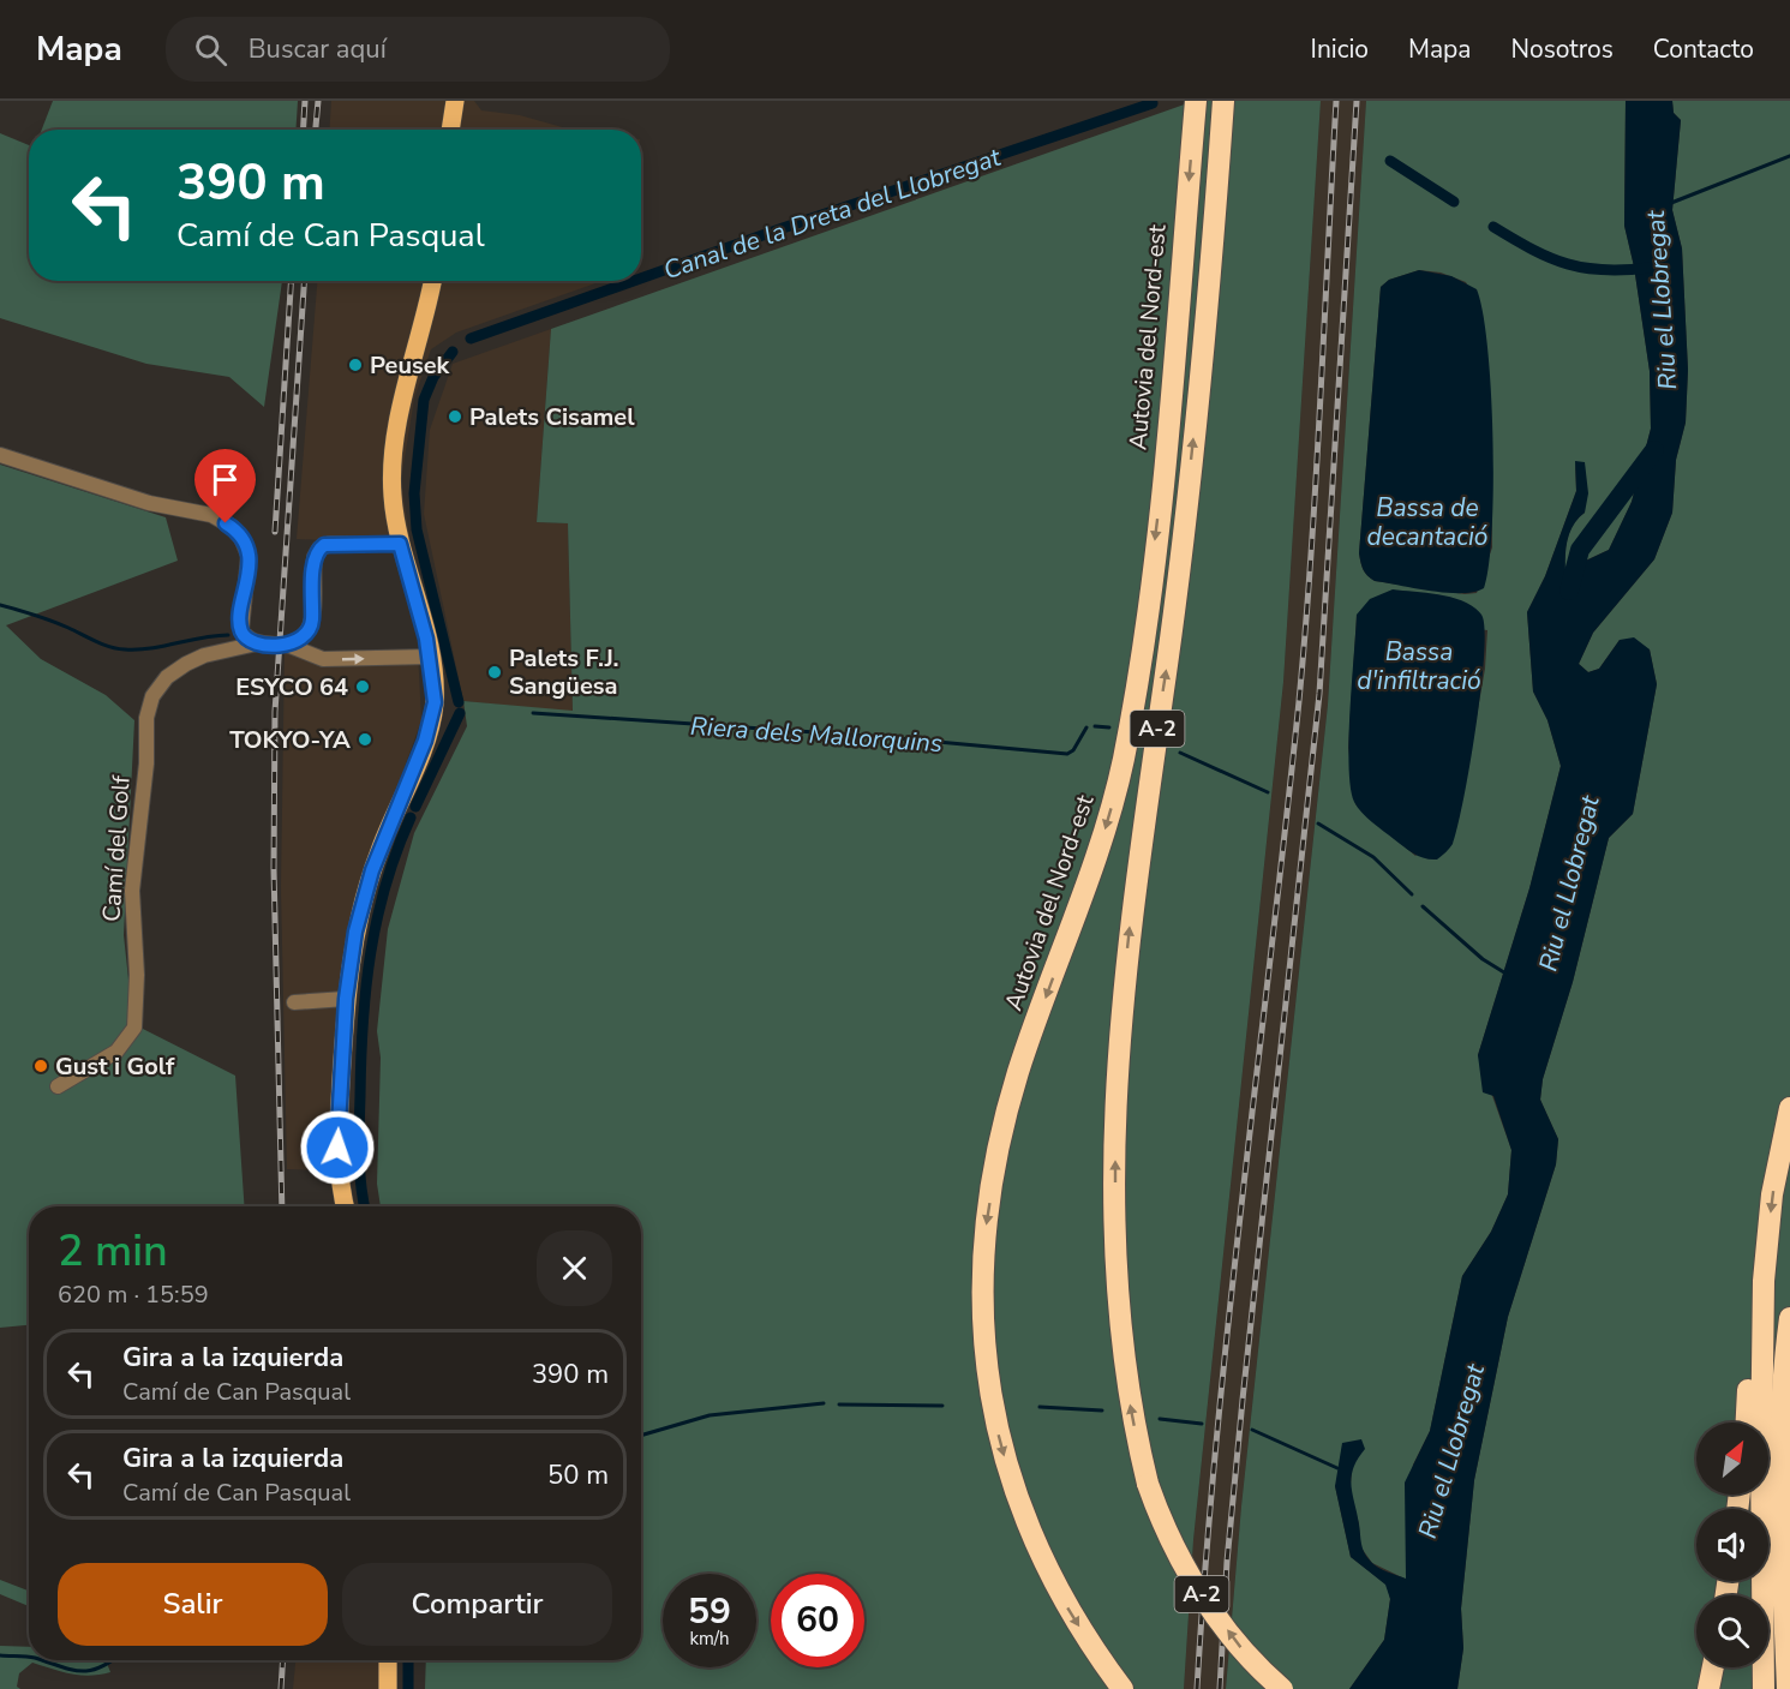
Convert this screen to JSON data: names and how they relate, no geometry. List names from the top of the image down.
{
  "streets": {
    "highway": ["Autovia del Nord-est", "A-2"],
    "street": ["Camí del Golf"]
  },
  "water": [
    "Canal de la Dreta del Llobregat",
    "Riu el Llobregat",
    "Bassa de decantació",
    "Bassa d'infiltració",
    "Riera dels Mallorquins"
  ],
  "places": [
    "Peusek",
    "Palets Cisamel",
    "Palets F.J. Sangüesa",
    "ESYCO 64",
    "TOKYO-YA",
    "Gust i Golf"
  ],
  "north": "top right",
  "page": {
    "header": "Mapa",
    "search": "Buscar aquí",
    "nav": [
      "Inicio",
      "Mapa",
      "Nosotros",
      "Contacto"
    ],
    "turn": ["390 m", "Camí de Can Pasqual"],
    "heading": ["2 min", "620 m · 15:59"],
    "list": [
      {
        "name": "Gira a la izquierda",
        "note": "Camí de Can Pasqual",
        "value": "390 m"
      },
      {
        "name": "Gira a la izquierda",
        "note": "Camí de Can Pasqual",
        "value": "50 m"
      }
    ],
    "buttons": ["Salir", "Compartir"],
    "speed": "59 km/h",
    "limit": "60"
  }
}
